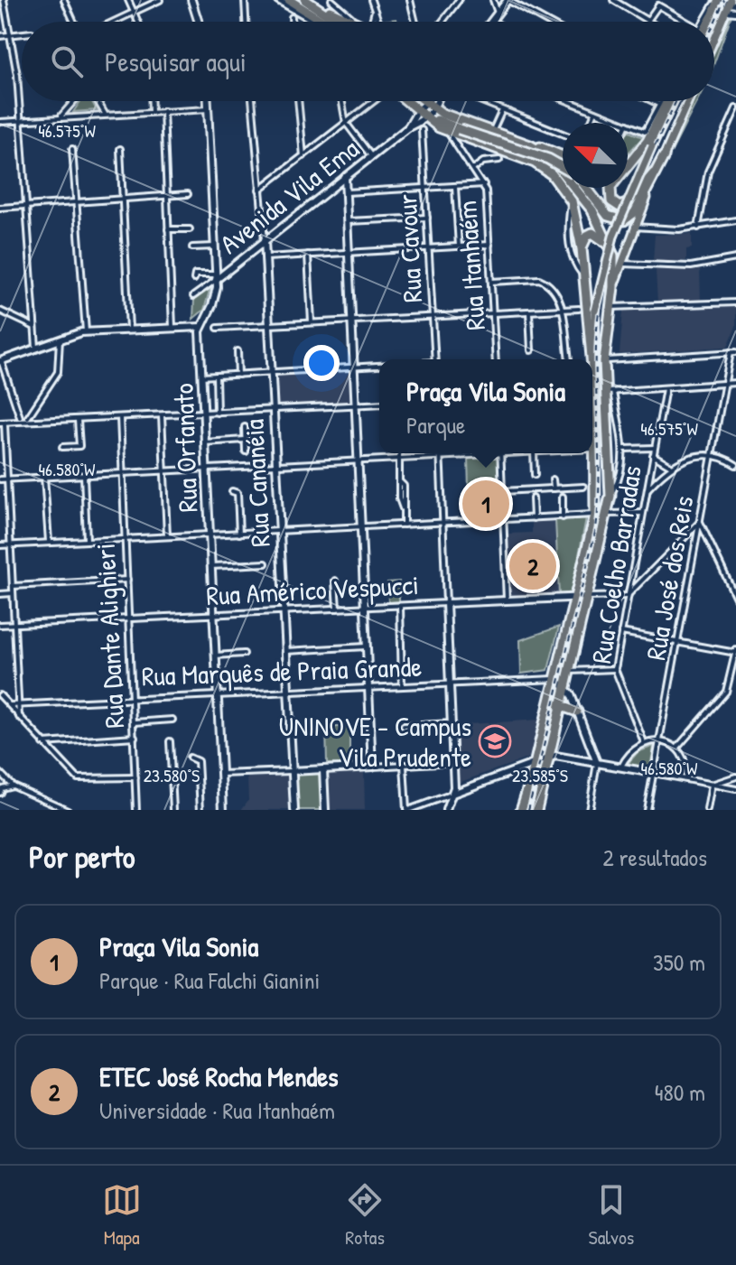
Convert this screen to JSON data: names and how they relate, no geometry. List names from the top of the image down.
{
  "streets": {
    "street": [
      "Avenida Vila Ema",
      "Rua Cavour",
      "Rua Itanhaém",
      "Rua Orfanato",
      "Rua Cananéia",
      "Rua Coelho Barradas",
      "Rua José dos Reis",
      "Rua Américo Vespucci",
      "Rua Dante Alighieri",
      "Rua Marquês de Praia Grande"
    ]
  },
  "crossings": [
    ["Avenida Vila Ema", "Rua Orfanato"],
    ["Avenida Vila Ema", "Rua Cananéia"],
    ["Rua Orfanato", "Rua Américo Vespucci"],
    ["Rua Orfanato", "Rua Marquês de Praia Grande"],
    ["Rua Cananéia", "Rua Américo Vespucci"],
    ["Rua Cananéia", "Rua Marquês de Praia Grande"],
    ["Rua Coelho Barradas", "Rua Américo Vespucci"],
    ["Rua Américo Vespucci", "Rua Dante Alighieri"],
    ["Rua Dante Alighieri", "Rua Marquês de Praia Grande"]
  ],
  "places": {
    "school or university": ["UNINOVE - Campus Vila Prudente"]
  },
  "north": "top left",
  "page": {
    "search": "Pesquisar aqui",
    "popup": ["Praça Vila Sonia", "Parque"],
    "pins": ["1", "2"],
    "heading": ["Por perto", "2 resultados"],
    "list": [
      {
        "mark": "1",
        "name": "Praça Vila Sonia",
        "note": "Parque · Rua Falchi Gianini",
        "value": "350 m"
      },
      {
        "mark": "2",
        "name": "ETEC José Rocha Mendes",
        "note": "Universidade · Rua Itanhaém",
        "value": "480 m"
      }
    ],
    "nav": ["Mapa", "Rotas", "Salvos"]
  },
  "coordinates": [
    "46.575°W",
    "46.580°W",
    "23.580°S",
    "23.585°S"
  ]
}
